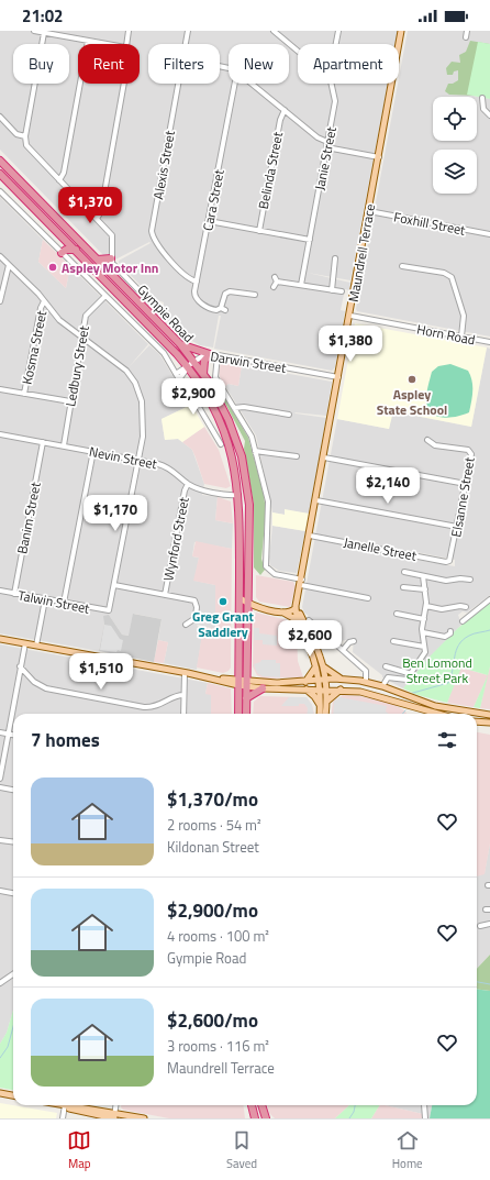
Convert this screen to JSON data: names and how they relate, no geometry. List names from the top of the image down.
{
  "streets": {
    "highway": ["Gympie Road"],
    "main road": ["Maundrell Terrace"],
    "street": [
      "Janie Street",
      "Alexis Street",
      "Belinda Street",
      "Cara Street",
      "Foxhill Street",
      "Horn Road",
      "Kosma Street",
      "Darwin Street",
      "Ledbury Street",
      "Nevin Street",
      "Elsanne Street",
      "Banim Street",
      "Wynford Street",
      "Janelle Street",
      "Talwin Street"
    ]
  },
  "crossings": [
    ["Alexis Street", "Cara Street"],
    ["Foxhill Street", "Maundrell Terrace"],
    ["Maundrell Terrace", "Horn Road"],
    ["Maundrell Terrace", "Darwin Street"],
    ["Maundrell Terrace", "Janelle Street"],
    ["Gympie Road", "Darwin Street"],
    ["Gympie Road", "Nevin Street"],
    ["Ledbury Street", "Nevin Street"],
    ["Nevin Street", "Banim Street"],
    ["Nevin Street", "Wynford Street"],
    ["Elsanne Street", "Janelle Street"],
    ["Banim Street", "Talwin Street"]
  ],
  "parks": ["Ben Lomond Street Park"],
  "places": ["Aspley Motor Inn", "Aspley State School", "Greg Grant Saddlery"],
  "page": {
    "status": "21:02",
    "chip": [
      "Buy",
      "Rent",
      "Filters",
      "New",
      "Apartment"
    ],
    "price": [
      "$1,370",
      "$1,380",
      "$2,900",
      "$2,140",
      "$1,170",
      "$2,600",
      "$1,510"
    ],
    "heading": "7 homes",
    "list": [
      {
        "name": "$1,370/mo",
        "note": "2 rooms · 54 m² · Kildonan Street"
      },
      {
        "name": "$2,900/mo",
        "note": "4 rooms · 100 m² · Gympie Road"
      },
      {
        "name": "$2,600/mo",
        "note": "3 rooms · 116 m² · Maundrell Terrace"
      }
    ],
    "tabs": ["Map", "Saved", "Home"]
  }
}
